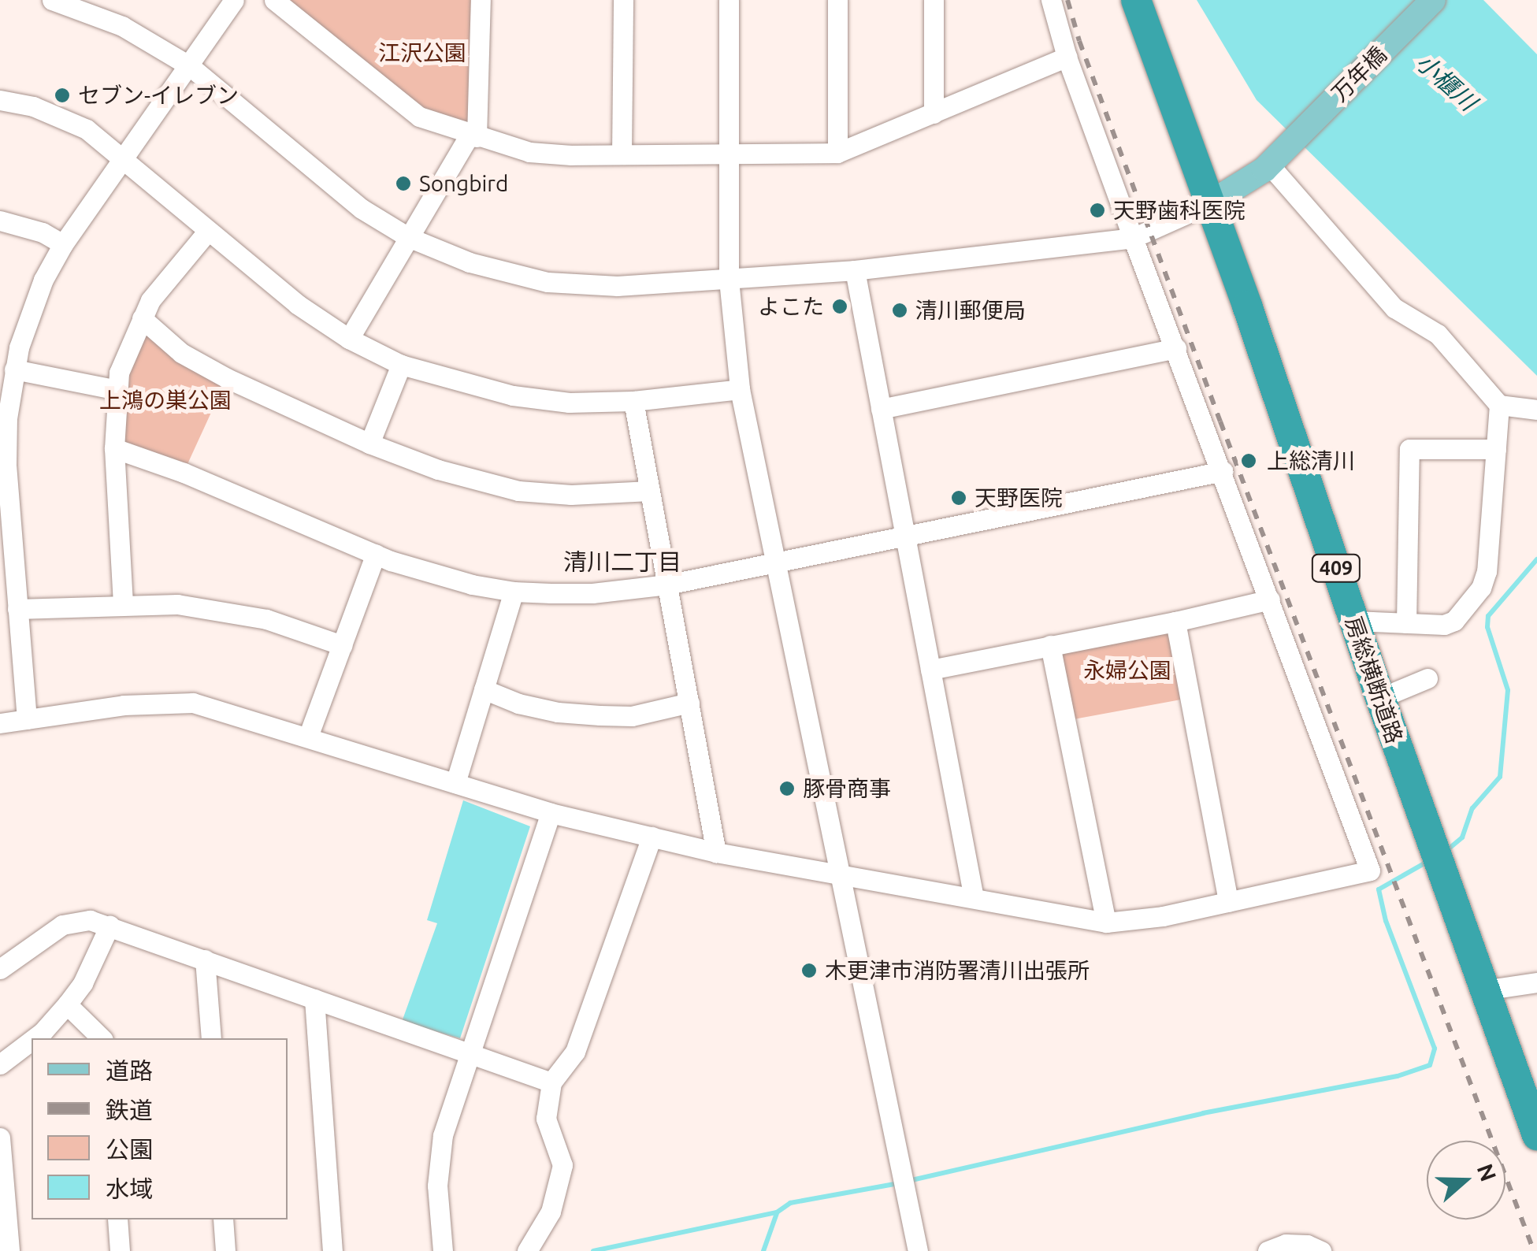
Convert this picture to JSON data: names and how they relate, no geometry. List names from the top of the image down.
{
  "streets": {
    "highway": ["409", "房総横断道路"],
    "main road": ["万年橋"]
  },
  "crossings": [
    ["万年橋", "房総横断道路"]
  ],
  "districts": ["清川二丁目"],
  "water": ["小櫃川"],
  "parks": ["江沢公園", "上鴻の巣公園", "永婦公園"],
  "places": [
    "セブン-イレブン",
    "Songbird",
    "天野歯科医院",
    "よこた",
    "清川郵便局",
    "上総清川",
    "天野医院",
    "豚骨商事",
    "木更津市消防署清川出張所"
  ],
  "legend": [
    "道路",
    "鉄道",
    "公園",
    "水域"
  ],
  "north": "right"
}
